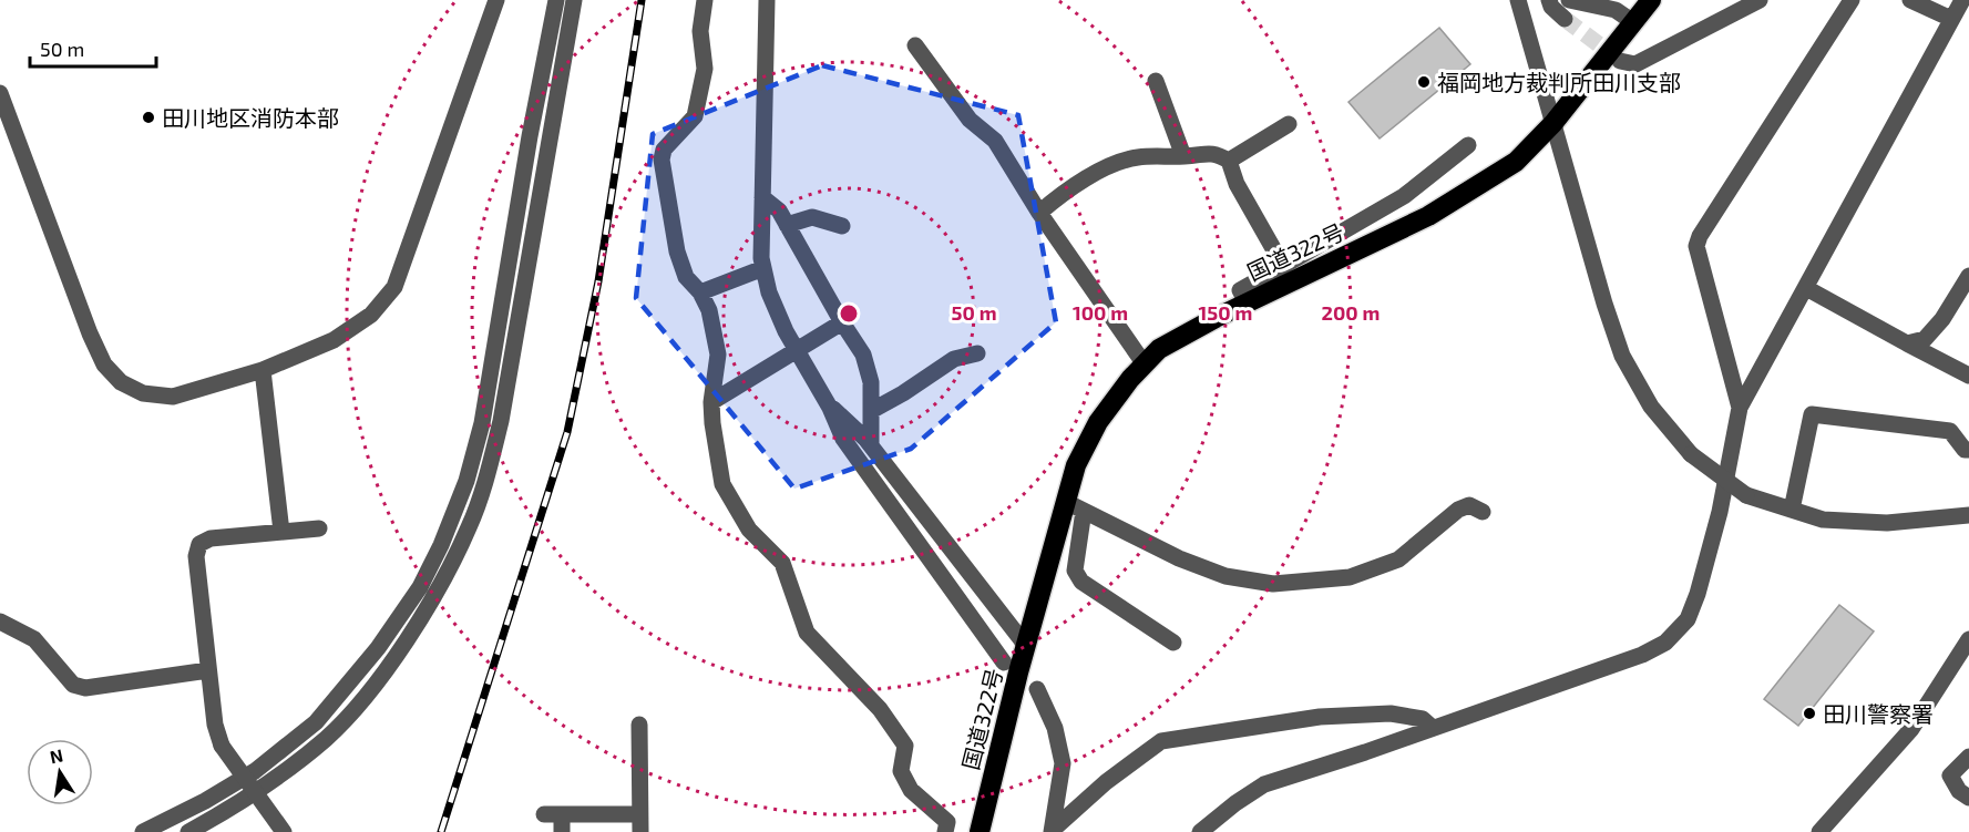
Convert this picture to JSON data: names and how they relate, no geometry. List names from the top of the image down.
{
  "streets": {
    "highway": ["国道322号"]
  },
  "places": ["福岡地方裁判所田川支部", "田川地区消防本部", "田川警察署"],
  "scale_bar": "50 m",
  "north": "top",
  "rings": [
    "50 m",
    "100 m",
    "150 m",
    "200 m"
  ]
}
